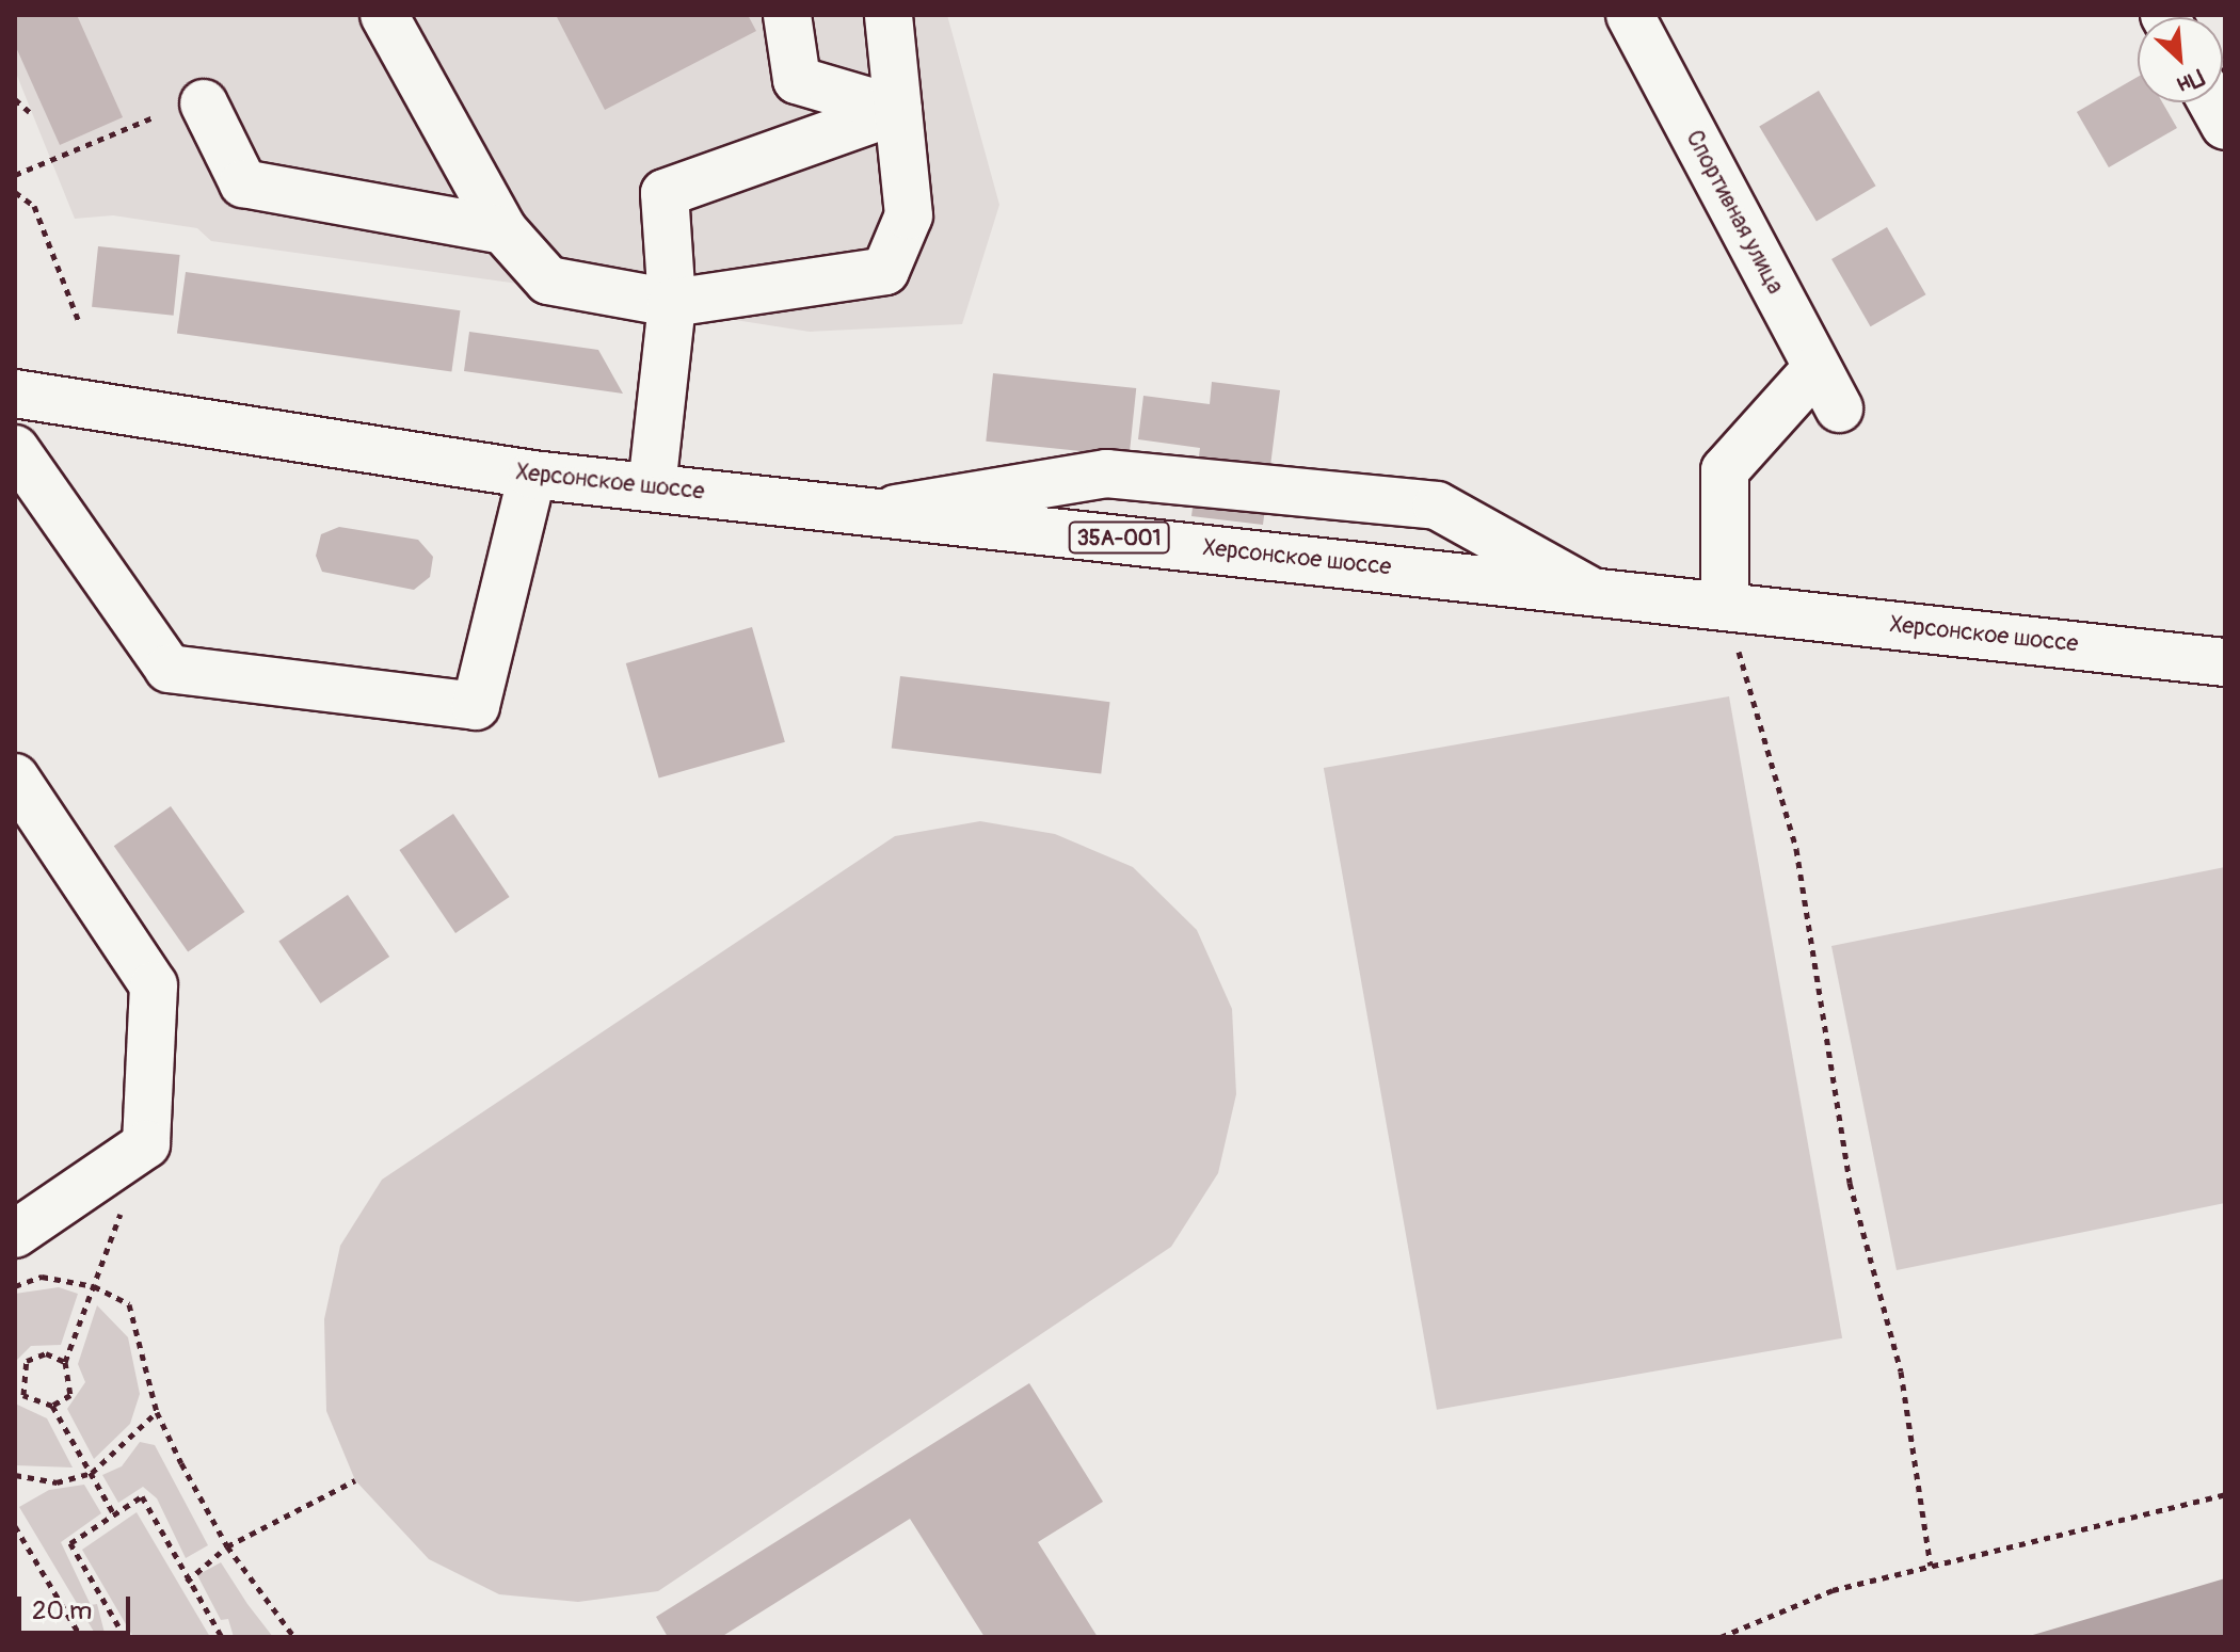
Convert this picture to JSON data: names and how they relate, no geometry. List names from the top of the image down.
{
  "streets": {
    "main road": ["Спортивная улица", "Херсонское шоссе", "35А-001"]
  },
  "scale_bar": "20 m",
  "north": "bottom right"
}
